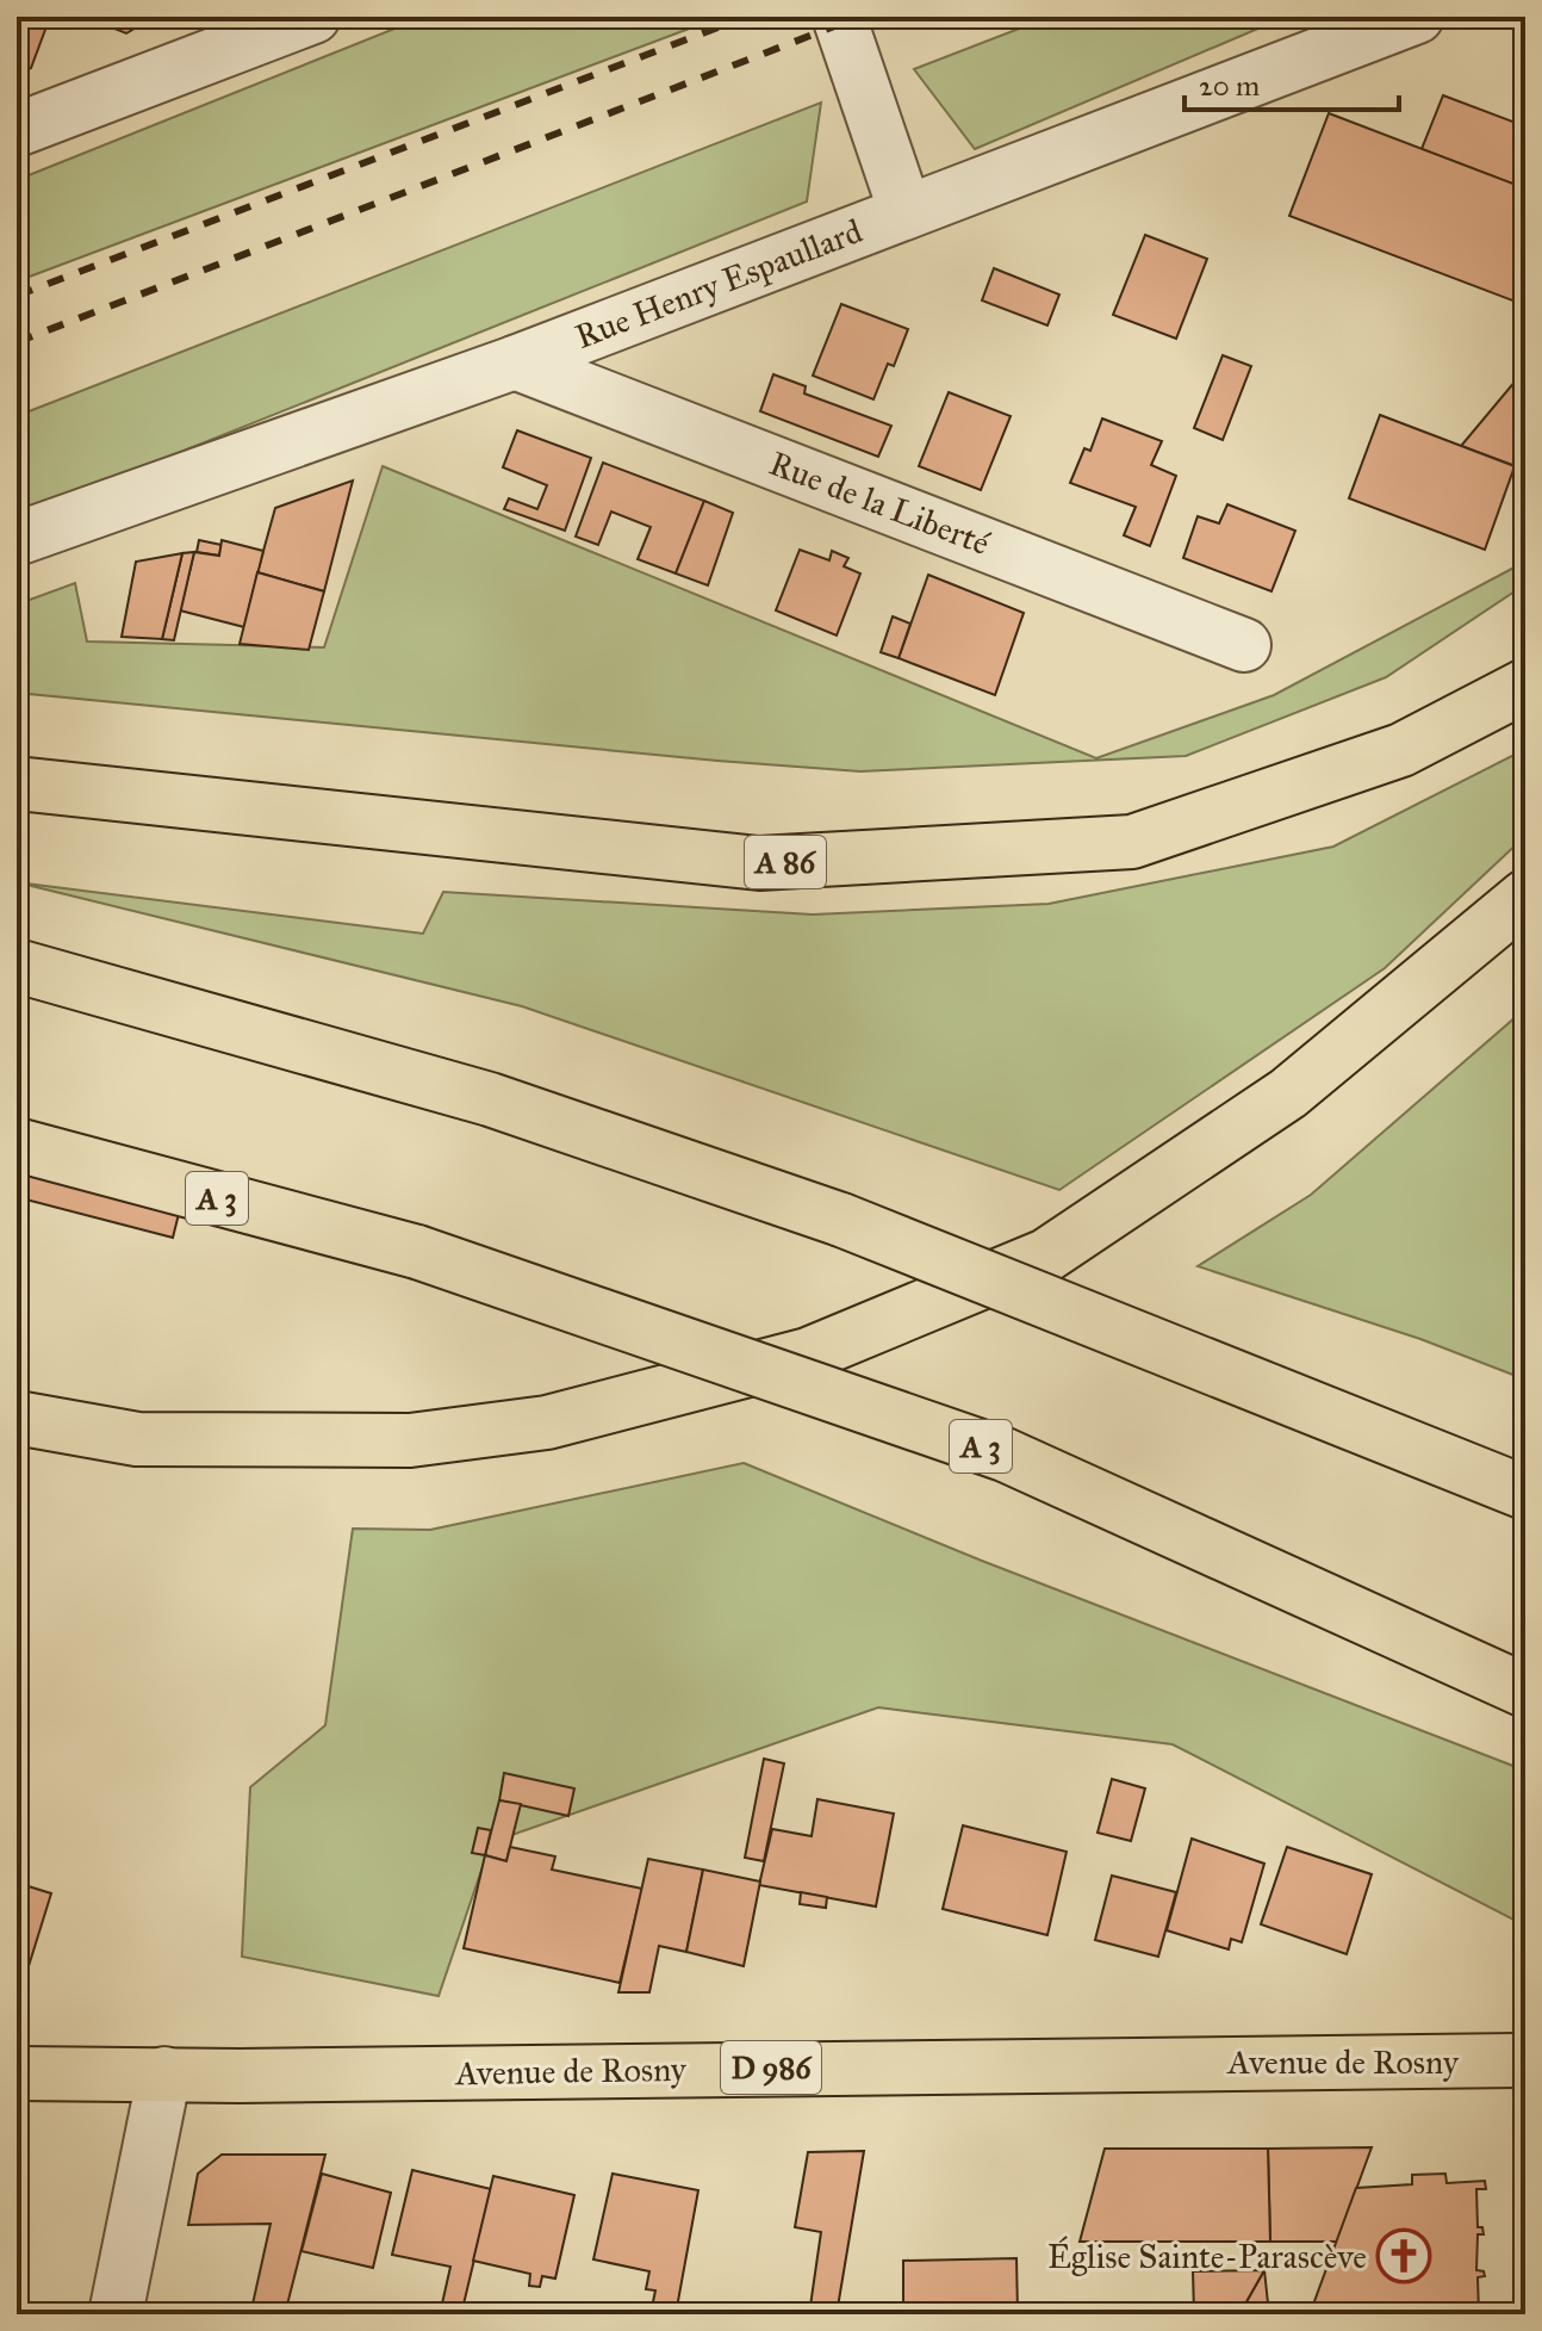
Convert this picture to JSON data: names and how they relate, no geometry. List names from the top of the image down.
{
  "streets": {
    "main road": [
      "A 86",
      "A 3",
      "Avenue de Rosny",
      "D 986"
    ],
    "street": ["Rue Henry Espaullard", "Rue de la Liberté"]
  },
  "crossings": [
    ["Rue Henry Espaullard", "Rue de la Liberté"]
  ],
  "places": {
    "church": ["Église Sainte-Parascève"]
  },
  "scale_bar": "20 m"
}
